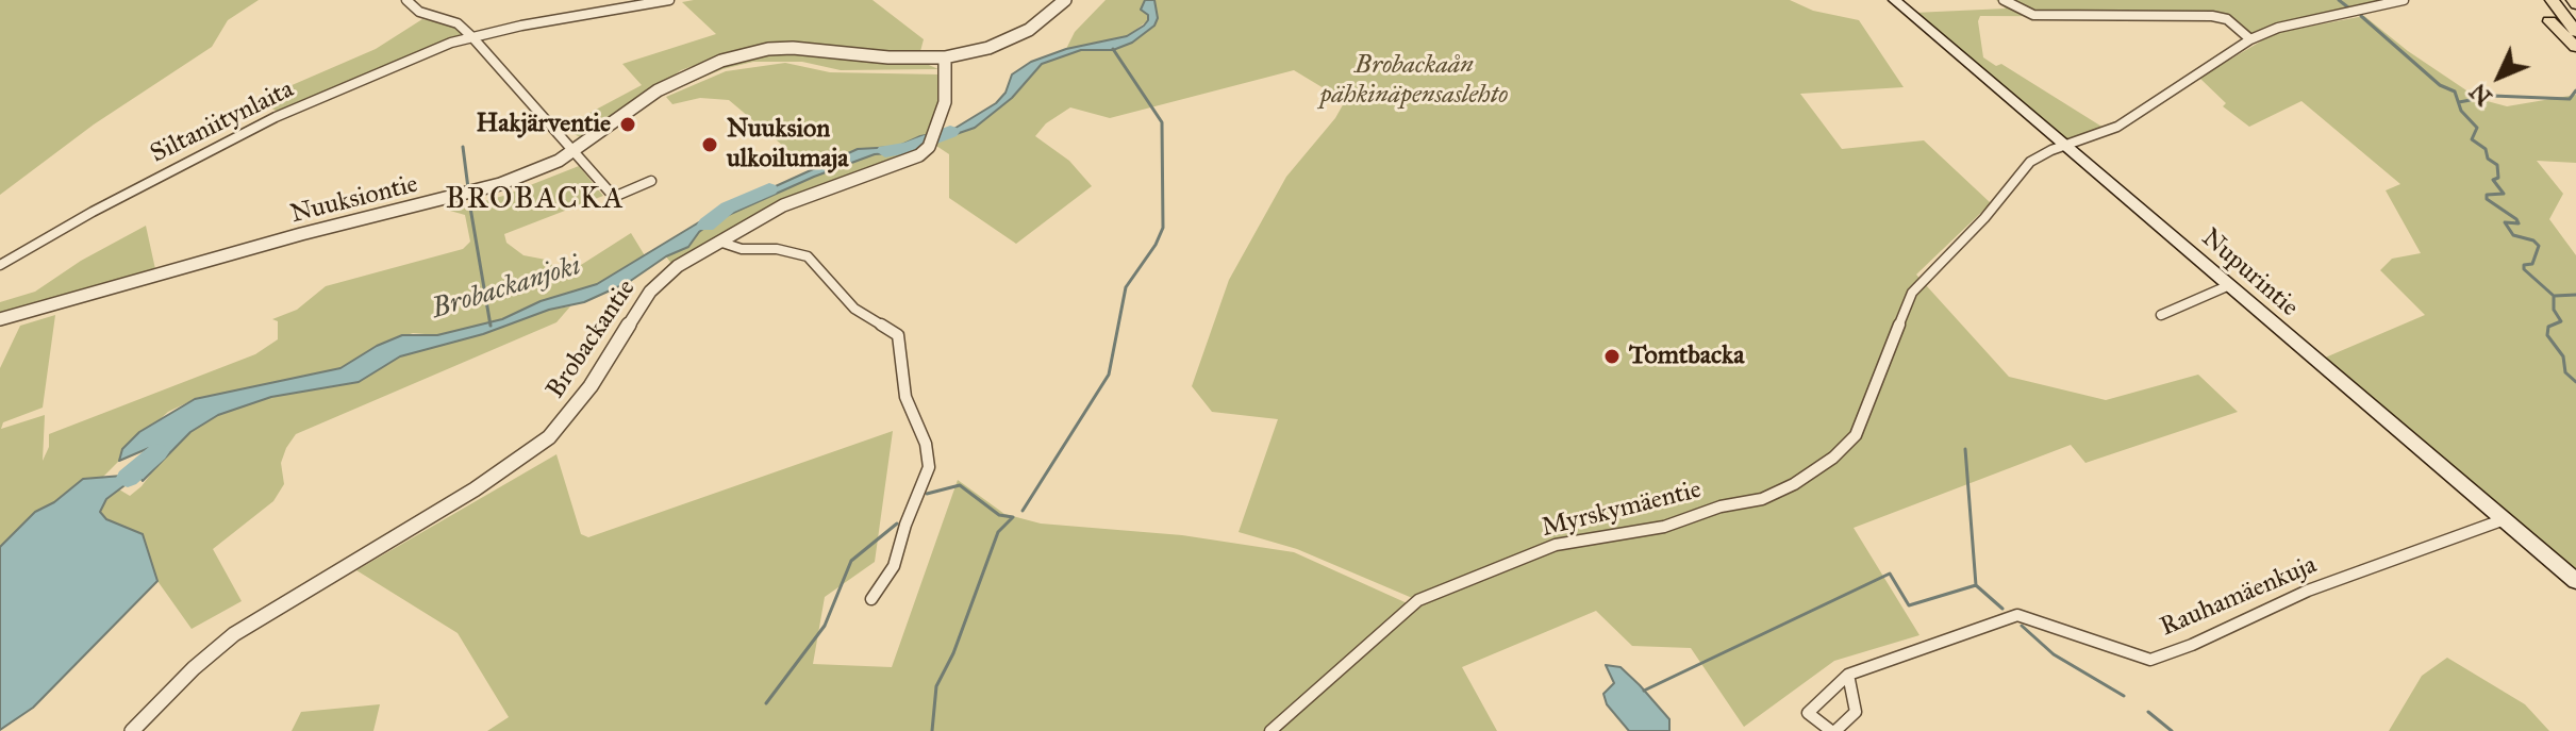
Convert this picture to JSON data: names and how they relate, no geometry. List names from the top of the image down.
{
  "streets": {
    "main road": ["Nupurintie"],
    "street": [
      "Siltaniitynlaita",
      "Nuuksiontie",
      "Brobackantie",
      "Myrskymäentie",
      "Rauhamäenkuja"
    ]
  },
  "crossings": [
    ["Nuuksiontie", "Brobackantie"],
    ["Nupurintie", "Myrskymäentie"],
    ["Nupurintie", "Rauhamäenkuja"]
  ],
  "districts": ["BROBACKA"],
  "water": ["Brobackanjoki"],
  "parks": ["Brobackaån pähkinäpensaslehto"],
  "places": ["Hakjärventie", "Nuuksion ulkoilumaja", "Tomtbacka"],
  "north": "bottom left"
}
